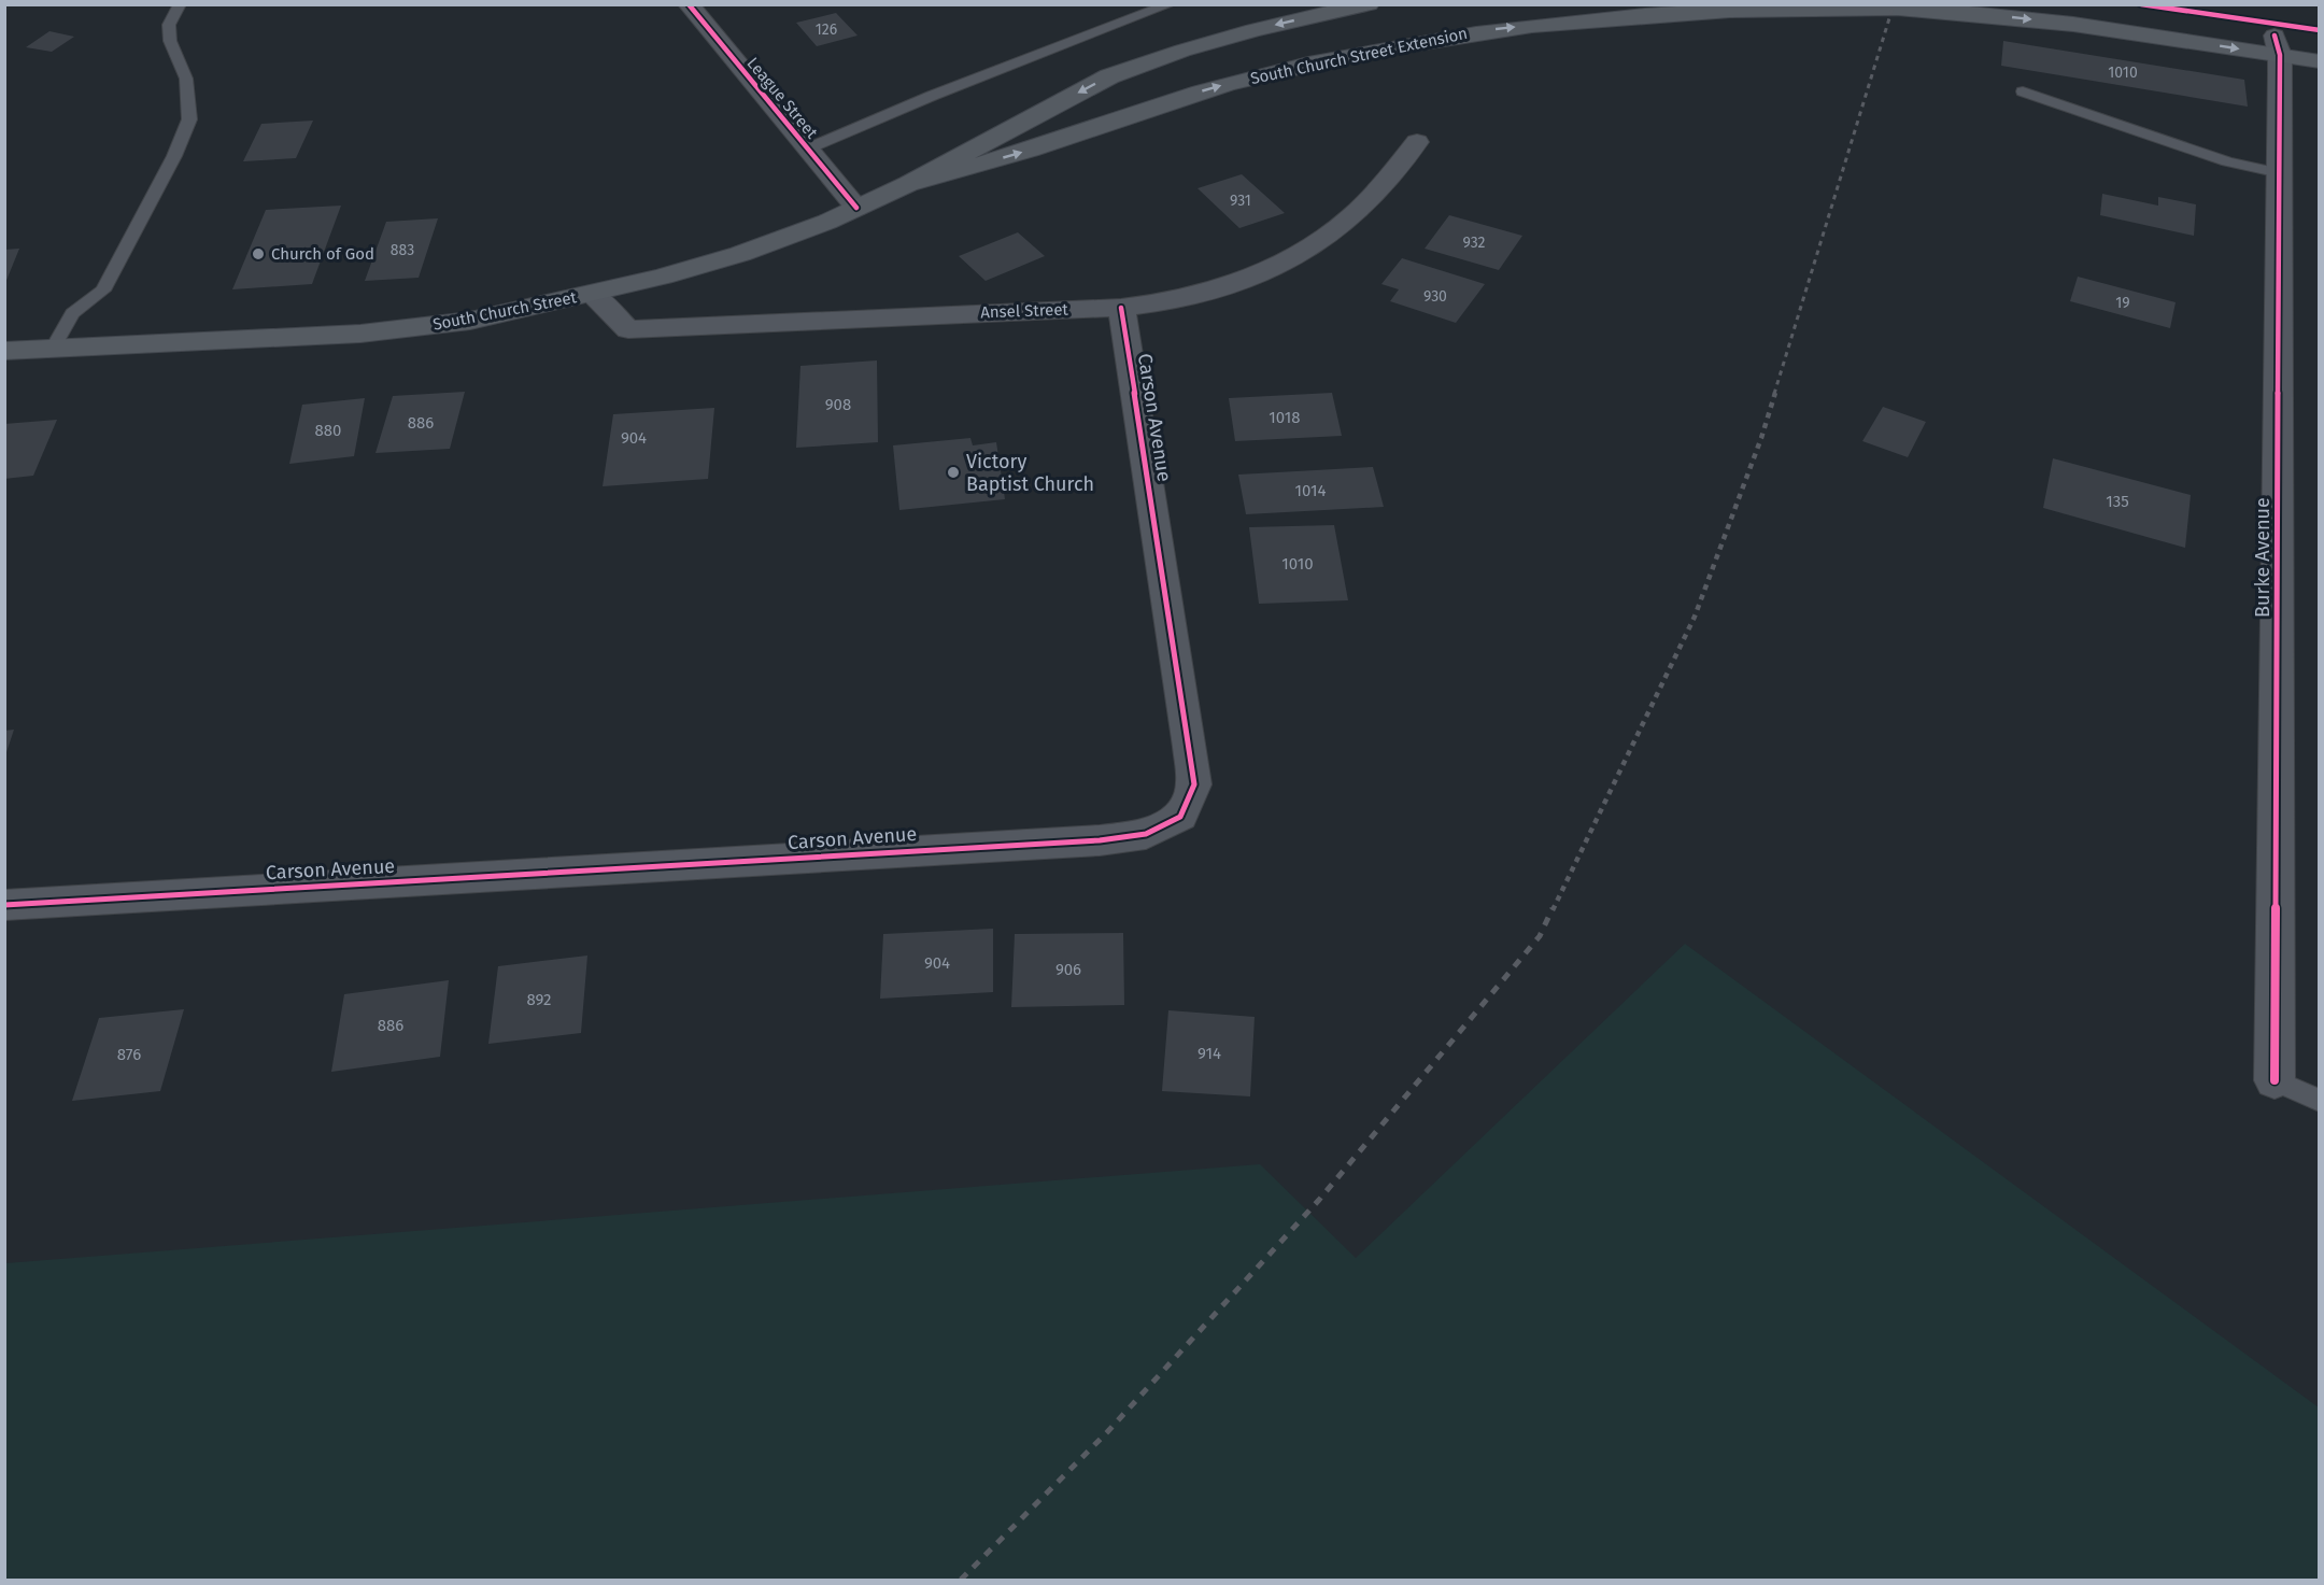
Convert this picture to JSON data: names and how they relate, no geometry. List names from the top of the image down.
{
  "streets": {
    "main road": ["South Church Street Extension", "South Church Street"],
    "street": [
      "League Street",
      "Ansel Street",
      "Carson Avenue",
      "Burke Avenue"
    ]
  },
  "crossings": [
    ["South Church Street Extension", "South Church Street"],
    ["South Church Street Extension", "Burke Avenue"],
    ["League Street", "South Church Street"],
    ["South Church Street", "Ansel Street"],
    ["Ansel Street", "Carson Avenue"]
  ],
  "places": ["Church of God", "Victory Baptist Church"],
  "house_numbers": [
    "126",
    "1010",
    "931",
    "932",
    "883",
    "930",
    "19",
    "908",
    "1018",
    "886",
    "880",
    "904",
    "1014",
    "135",
    "1010",
    "904",
    "906",
    "892",
    "886",
    "914",
    "876"
  ]
}
